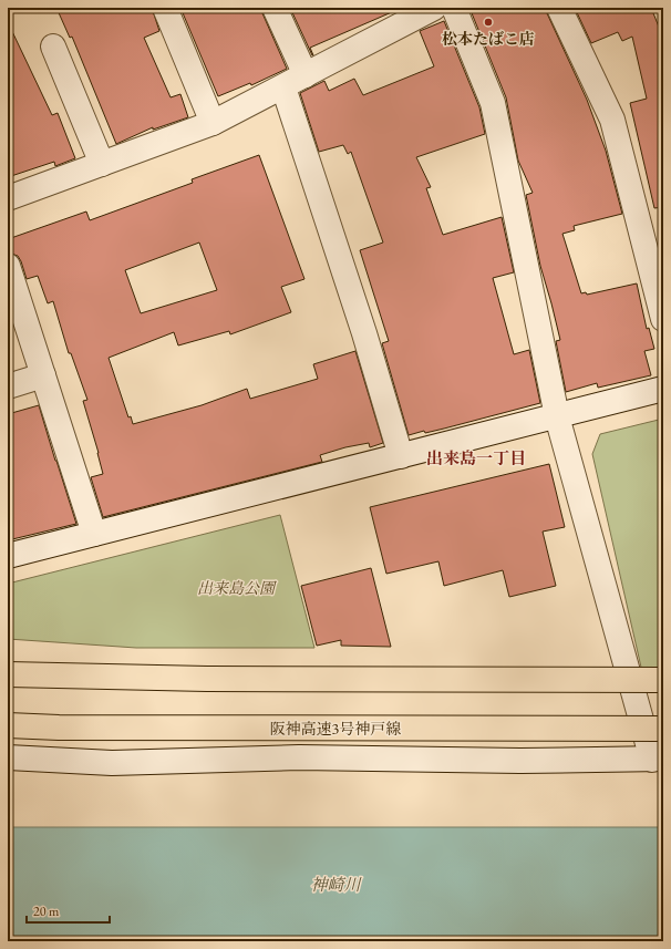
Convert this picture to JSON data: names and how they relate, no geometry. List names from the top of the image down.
{
  "streets": {
    "highway": ["阪神高速3号神戸線"]
  },
  "districts": ["出来島一丁目"],
  "water": ["神崎川"],
  "parks": ["出来島公園"],
  "places": ["松本たばこ店"],
  "scale_bar": "20 m"
}
